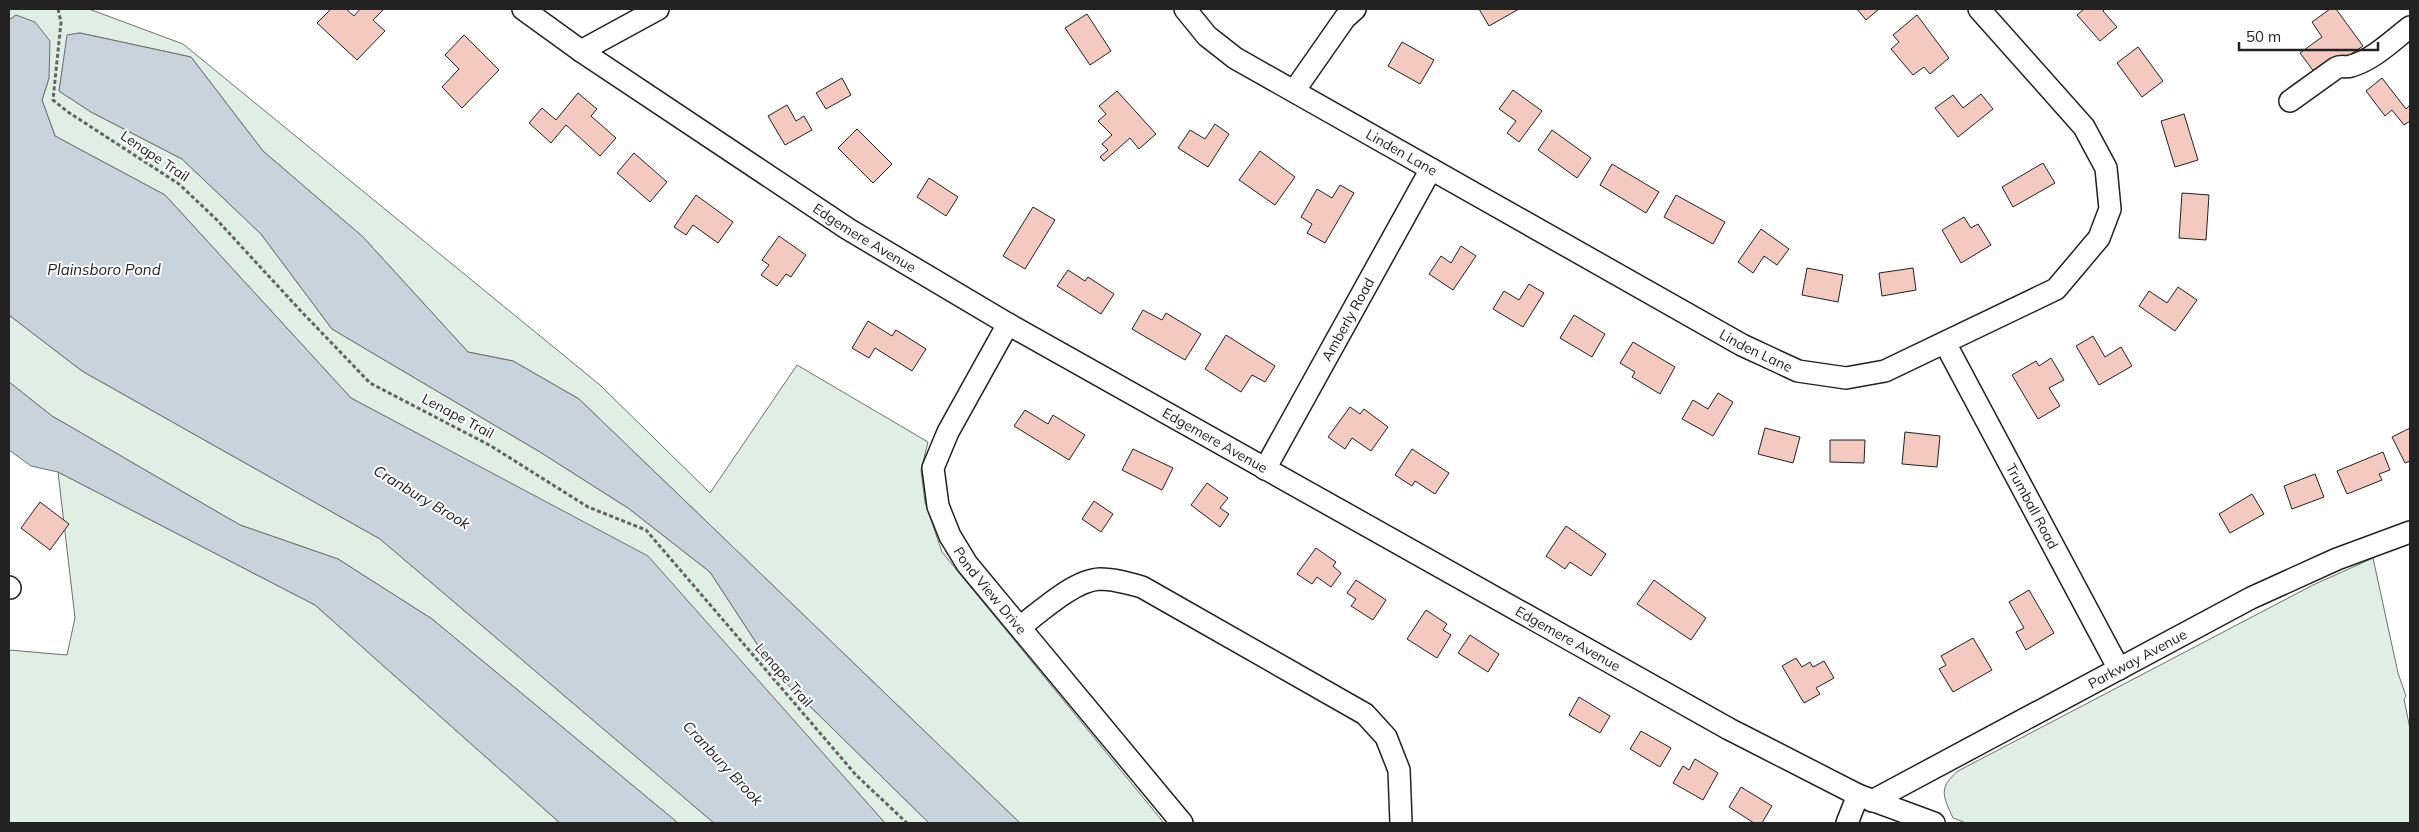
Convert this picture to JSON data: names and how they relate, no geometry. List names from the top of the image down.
{
  "streets": {
    "street": [
      "Linden Lane",
      "Edgemere Avenue",
      "Amberly Road",
      "Trumball Road",
      "Pond View Drive",
      "Parkway Avenue"
    ],
    "path": ["Lenape Trail"]
  },
  "crossings": [
    ["Linden Lane", "Amberly Road"],
    ["Linden Lane", "Trumball Road"],
    ["Edgemere Avenue", "Amberly Road"],
    ["Edgemere Avenue", "Pond View Drive"],
    ["Edgemere Avenue", "Parkway Avenue"],
    ["Trumball Road", "Parkway Avenue"]
  ],
  "water": ["Plainsboro Pond", "Cranbury Brook"],
  "scale_bar": "50 m"
}
